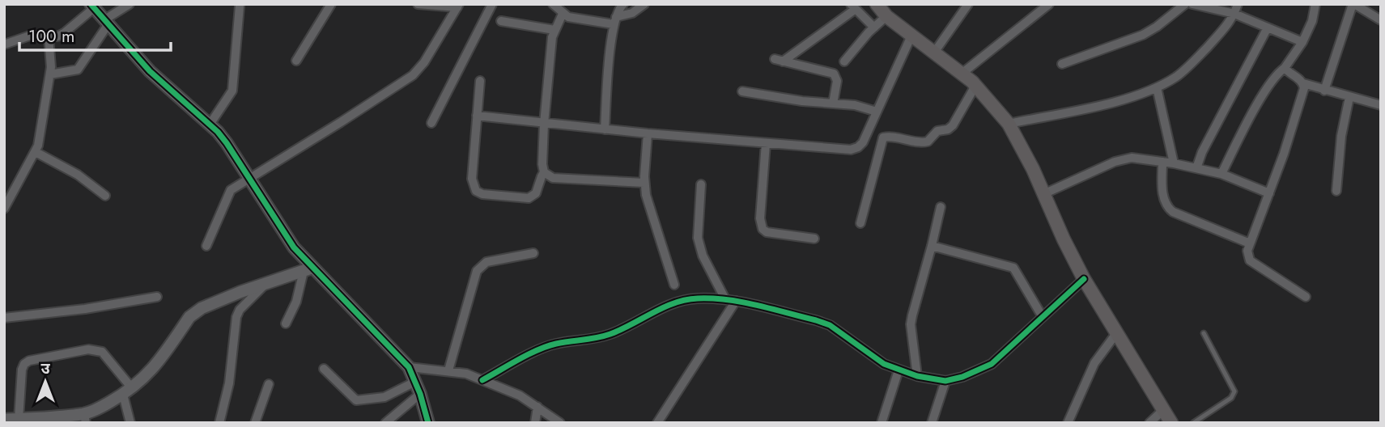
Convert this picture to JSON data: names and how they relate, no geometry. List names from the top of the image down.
{
  "scale_bar": "100 m",
  "north": "top"
}
